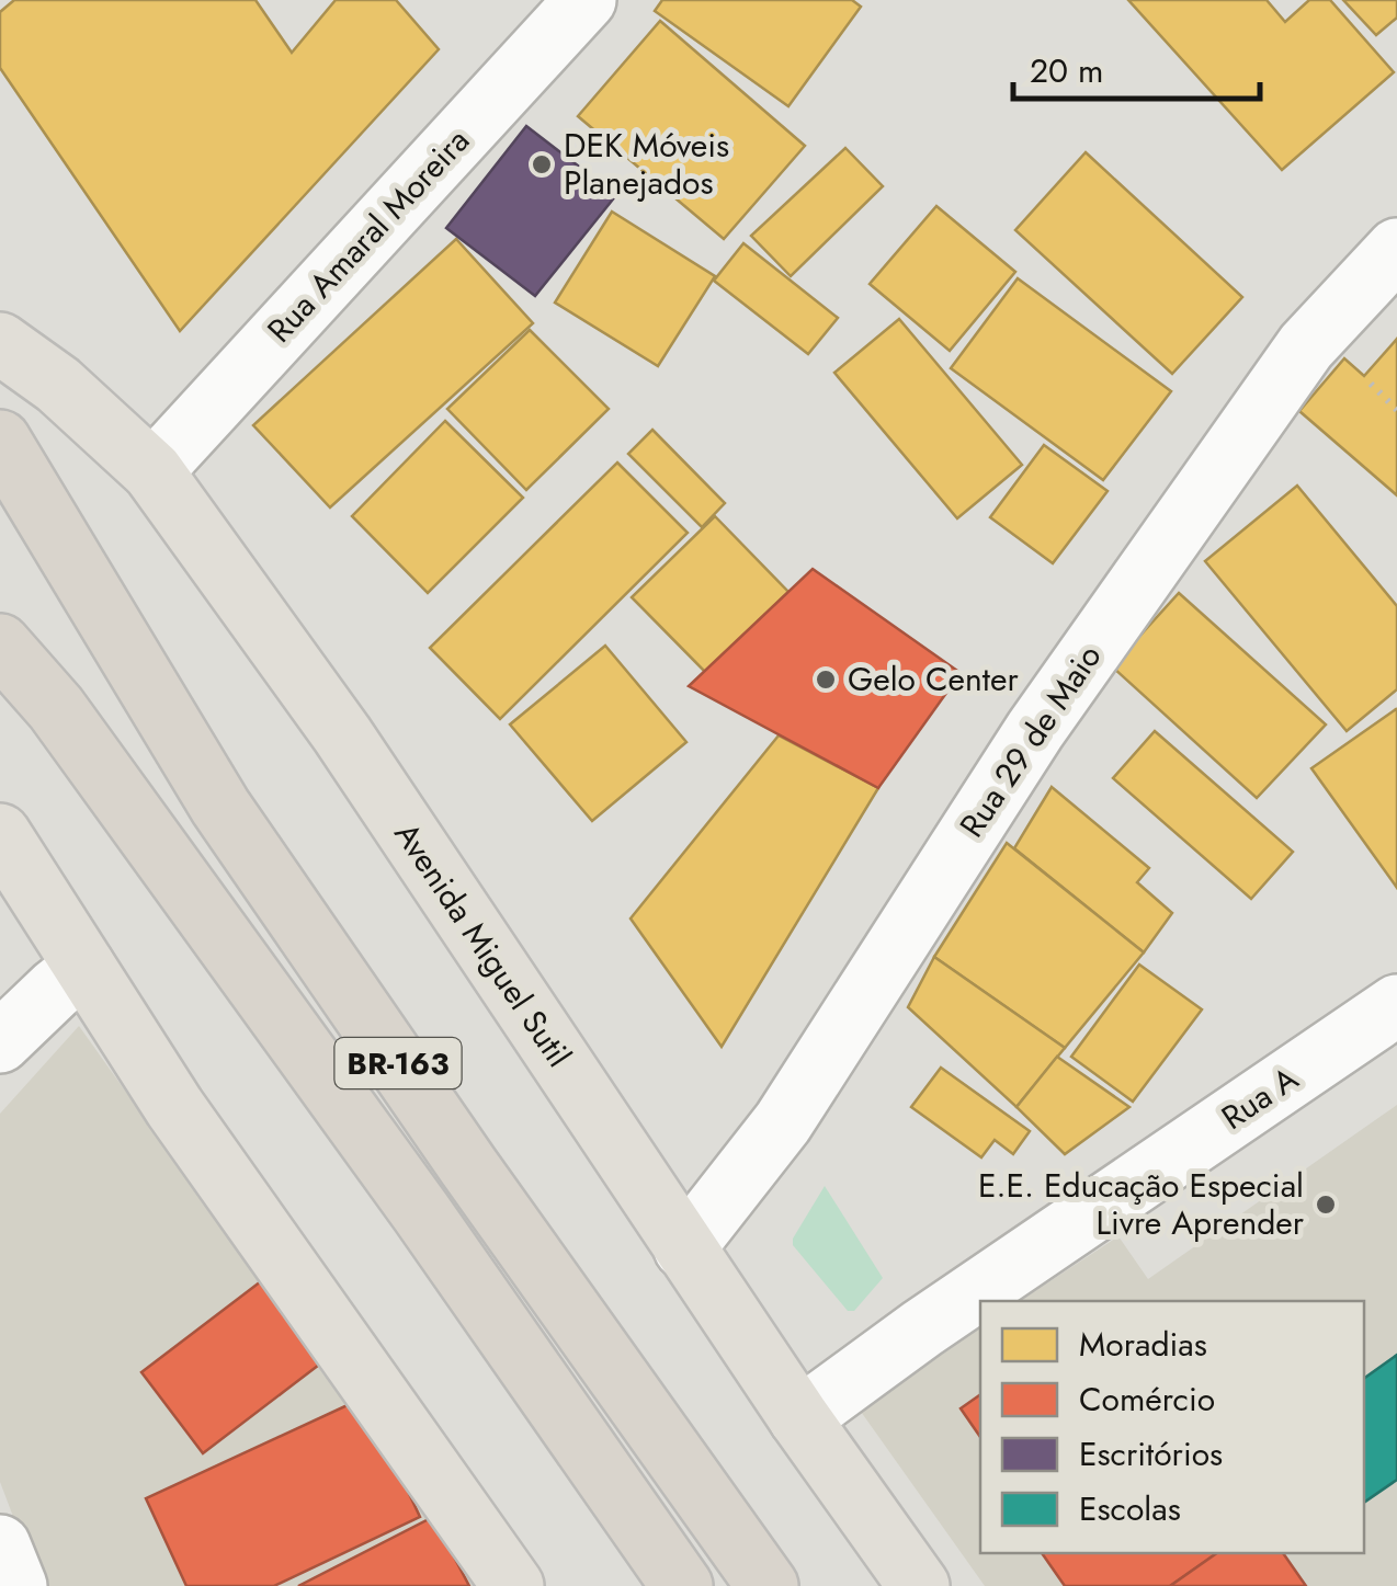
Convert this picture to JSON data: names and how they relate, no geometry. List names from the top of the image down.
{
  "streets": {
    "highway": ["BR-163"],
    "main road": ["Avenida Miguel Sutil"],
    "street": ["Rua Amaral Moreira", "Rua 29 de Maio", "Rua A"]
  },
  "crossings": [
    ["Rua Amaral Moreira", "Avenida Miguel Sutil"],
    ["Rua 29 de Maio", "Avenida Miguel Sutil"],
    ["Avenida Miguel Sutil", "Rua A"]
  ],
  "places": ["DEK Móveis Planejados", "Gelo Center", "E.E. Educação Especial Livre Aprender"],
  "legend": [
    "Moradias",
    "Comércio",
    "Escritórios",
    "Escolas"
  ],
  "scale_bar": "20 m"
}
